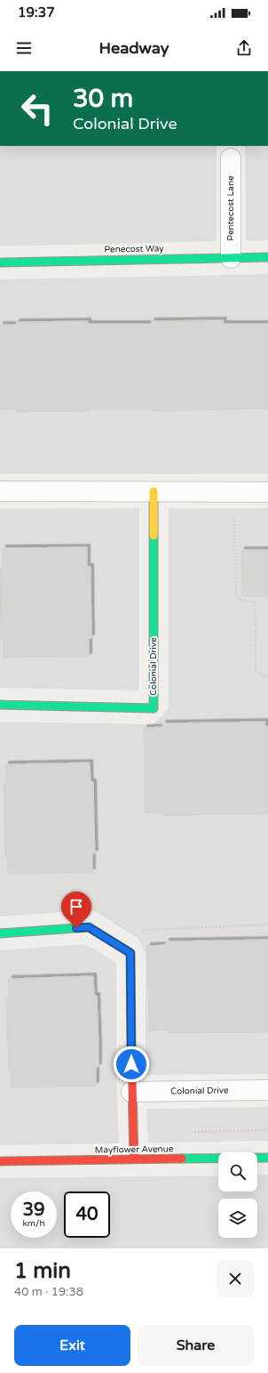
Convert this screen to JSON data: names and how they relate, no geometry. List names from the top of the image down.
{
  "streets": {
    "street": [
      "Pentecost Lane",
      "Penecost Way",
      "Colonial Drive",
      "Mayflower Avenue"
    ]
  },
  "crossings": [
    ["Pentecost Lane", "Penecost Way"]
  ],
  "page": {
    "status": "19:37",
    "header": "Headway",
    "turn": ["30 m", "Colonial Drive"],
    "speed": "39 km/h",
    "limit": "40",
    "heading": ["1 min", "40 m · 19:38"],
    "buttons": ["Exit", "Share"]
  }
}
